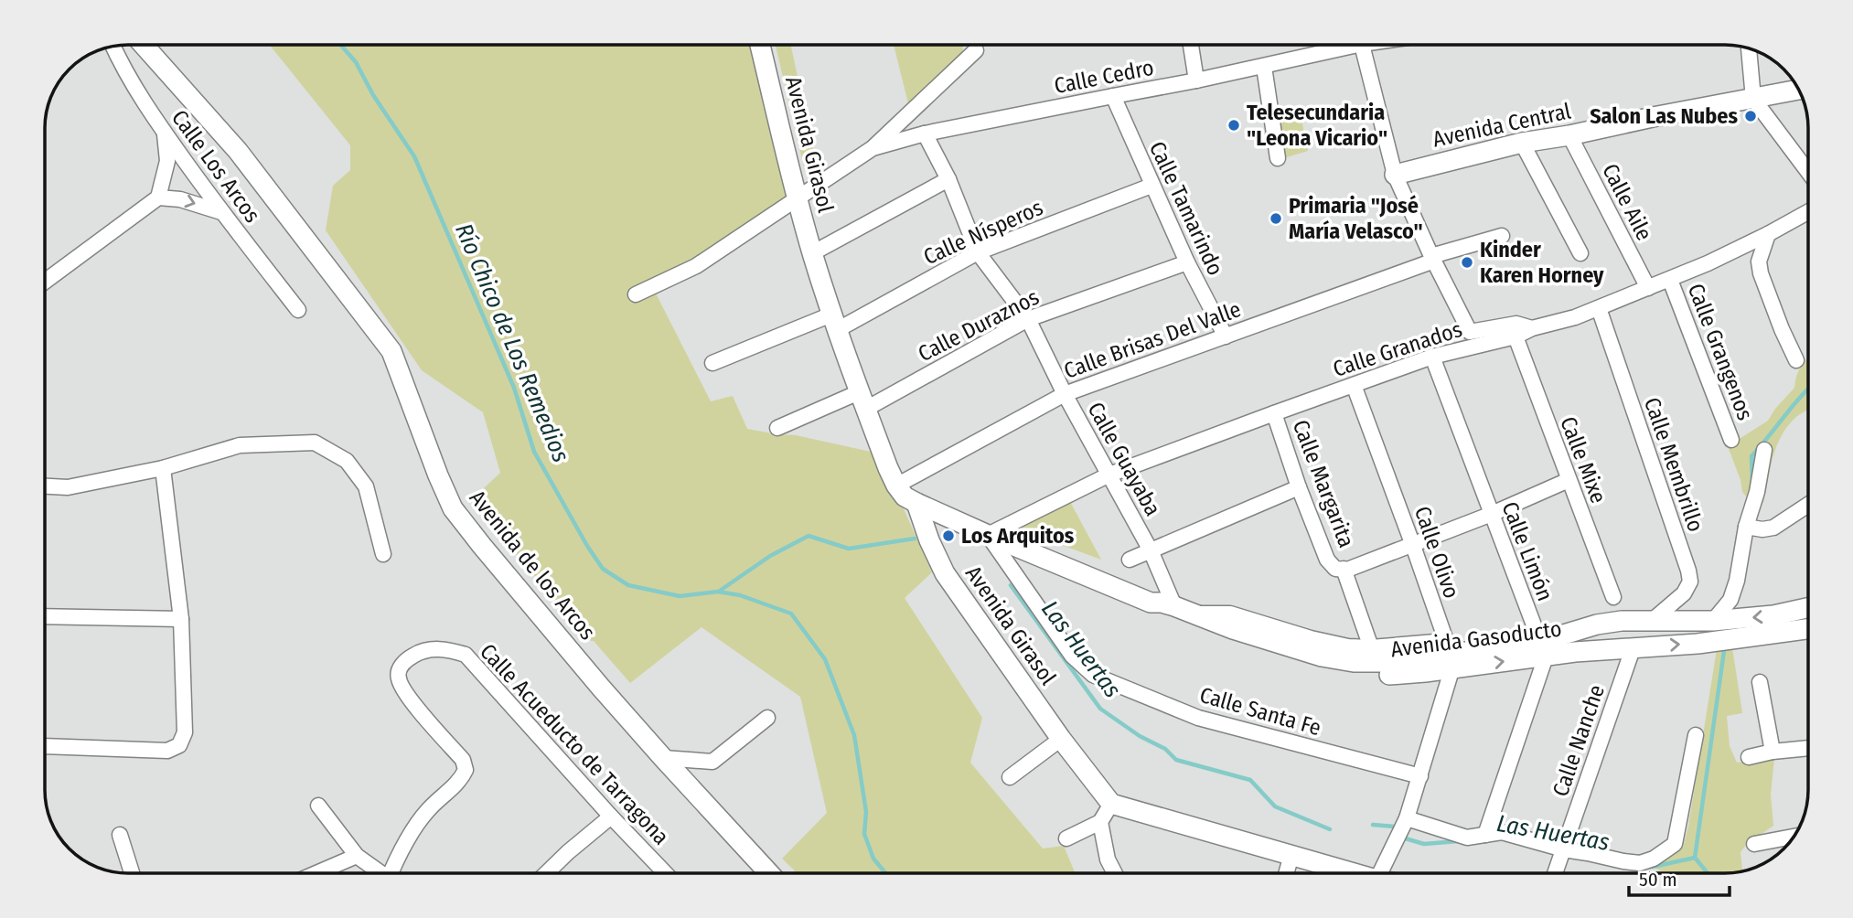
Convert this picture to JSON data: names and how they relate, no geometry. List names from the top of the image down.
{
  "streets": {
    "street": [
      "Calle Cedro",
      "Avenida Central",
      "Avenida Girasol",
      "Calle Los Arcos",
      "Calle Aile",
      "Calle Tamarindo",
      "Calle Nísperos",
      "Calle Duraznos",
      "Calle Brisas Del Valle",
      "Calle Granados",
      "Calle Grangenos",
      "Calle Guayaba",
      "Calle Mixe",
      "Calle Membrillo",
      "Calle Margarita",
      "Calle Limón",
      "Calle Olivo",
      "Avenida de los Arcos",
      "Avenida Gasoducto",
      "Calle Santa Fe",
      "Calle Nanche",
      "Calle Acueducto de Tarragona"
    ]
  },
  "crossings": [
    ["Calle Cedro", "Avenida Girasol"],
    ["Calle Cedro", "Calle Tamarindo"],
    ["Calle Cedro", "Calle Guayaba"],
    ["Avenida Central", "Calle Aile"],
    ["Avenida Girasol", "Calle Nísperos"],
    ["Avenida Girasol", "Calle Duraznos"],
    ["Avenida Girasol", "Calle Brisas Del Valle"],
    ["Avenida Girasol", "Avenida Gasoducto"],
    ["Calle Aile", "Calle Granados"],
    ["Calle Tamarindo", "Calle Nísperos"],
    ["Calle Tamarindo", "Calle Duraznos"],
    ["Calle Tamarindo", "Calle Brisas Del Valle"],
    ["Calle Nísperos", "Calle Guayaba"],
    ["Calle Duraznos", "Calle Guayaba"],
    ["Calle Brisas Del Valle", "Calle Guayaba"],
    ["Calle Granados", "Calle Grangenos"],
    ["Calle Granados", "Calle Guayaba"],
    ["Calle Granados", "Calle Mixe"],
    ["Calle Granados", "Calle Membrillo"],
    ["Calle Granados", "Calle Margarita"],
    ["Calle Granados", "Calle Limón"],
    ["Calle Granados", "Calle Olivo"],
    ["Calle Granados", "Avenida Gasoducto"],
    ["Calle Granados", "Calle Santa Fe"],
    ["Calle Guayaba", "Avenida Gasoducto"],
    ["Calle Membrillo", "Avenida Gasoducto"],
    ["Calle Limón", "Avenida Gasoducto"],
    ["Calle Olivo", "Avenida Gasoducto"],
    ["Avenida Gasoducto", "Calle Santa Fe"],
    ["Avenida Gasoducto", "Calle Nanche"]
  ],
  "water": ["Río Chico de Los Remedios", "Las Huertas"],
  "places": [
    "Salon Las Nubes",
    "Telesecundaria \"Leona Vicario\"",
    "Primaria \"José María Velasco\"",
    "Kinder Karen Horney",
    "Los Arquitos"
  ],
  "scale_bar": "50 m"
}
